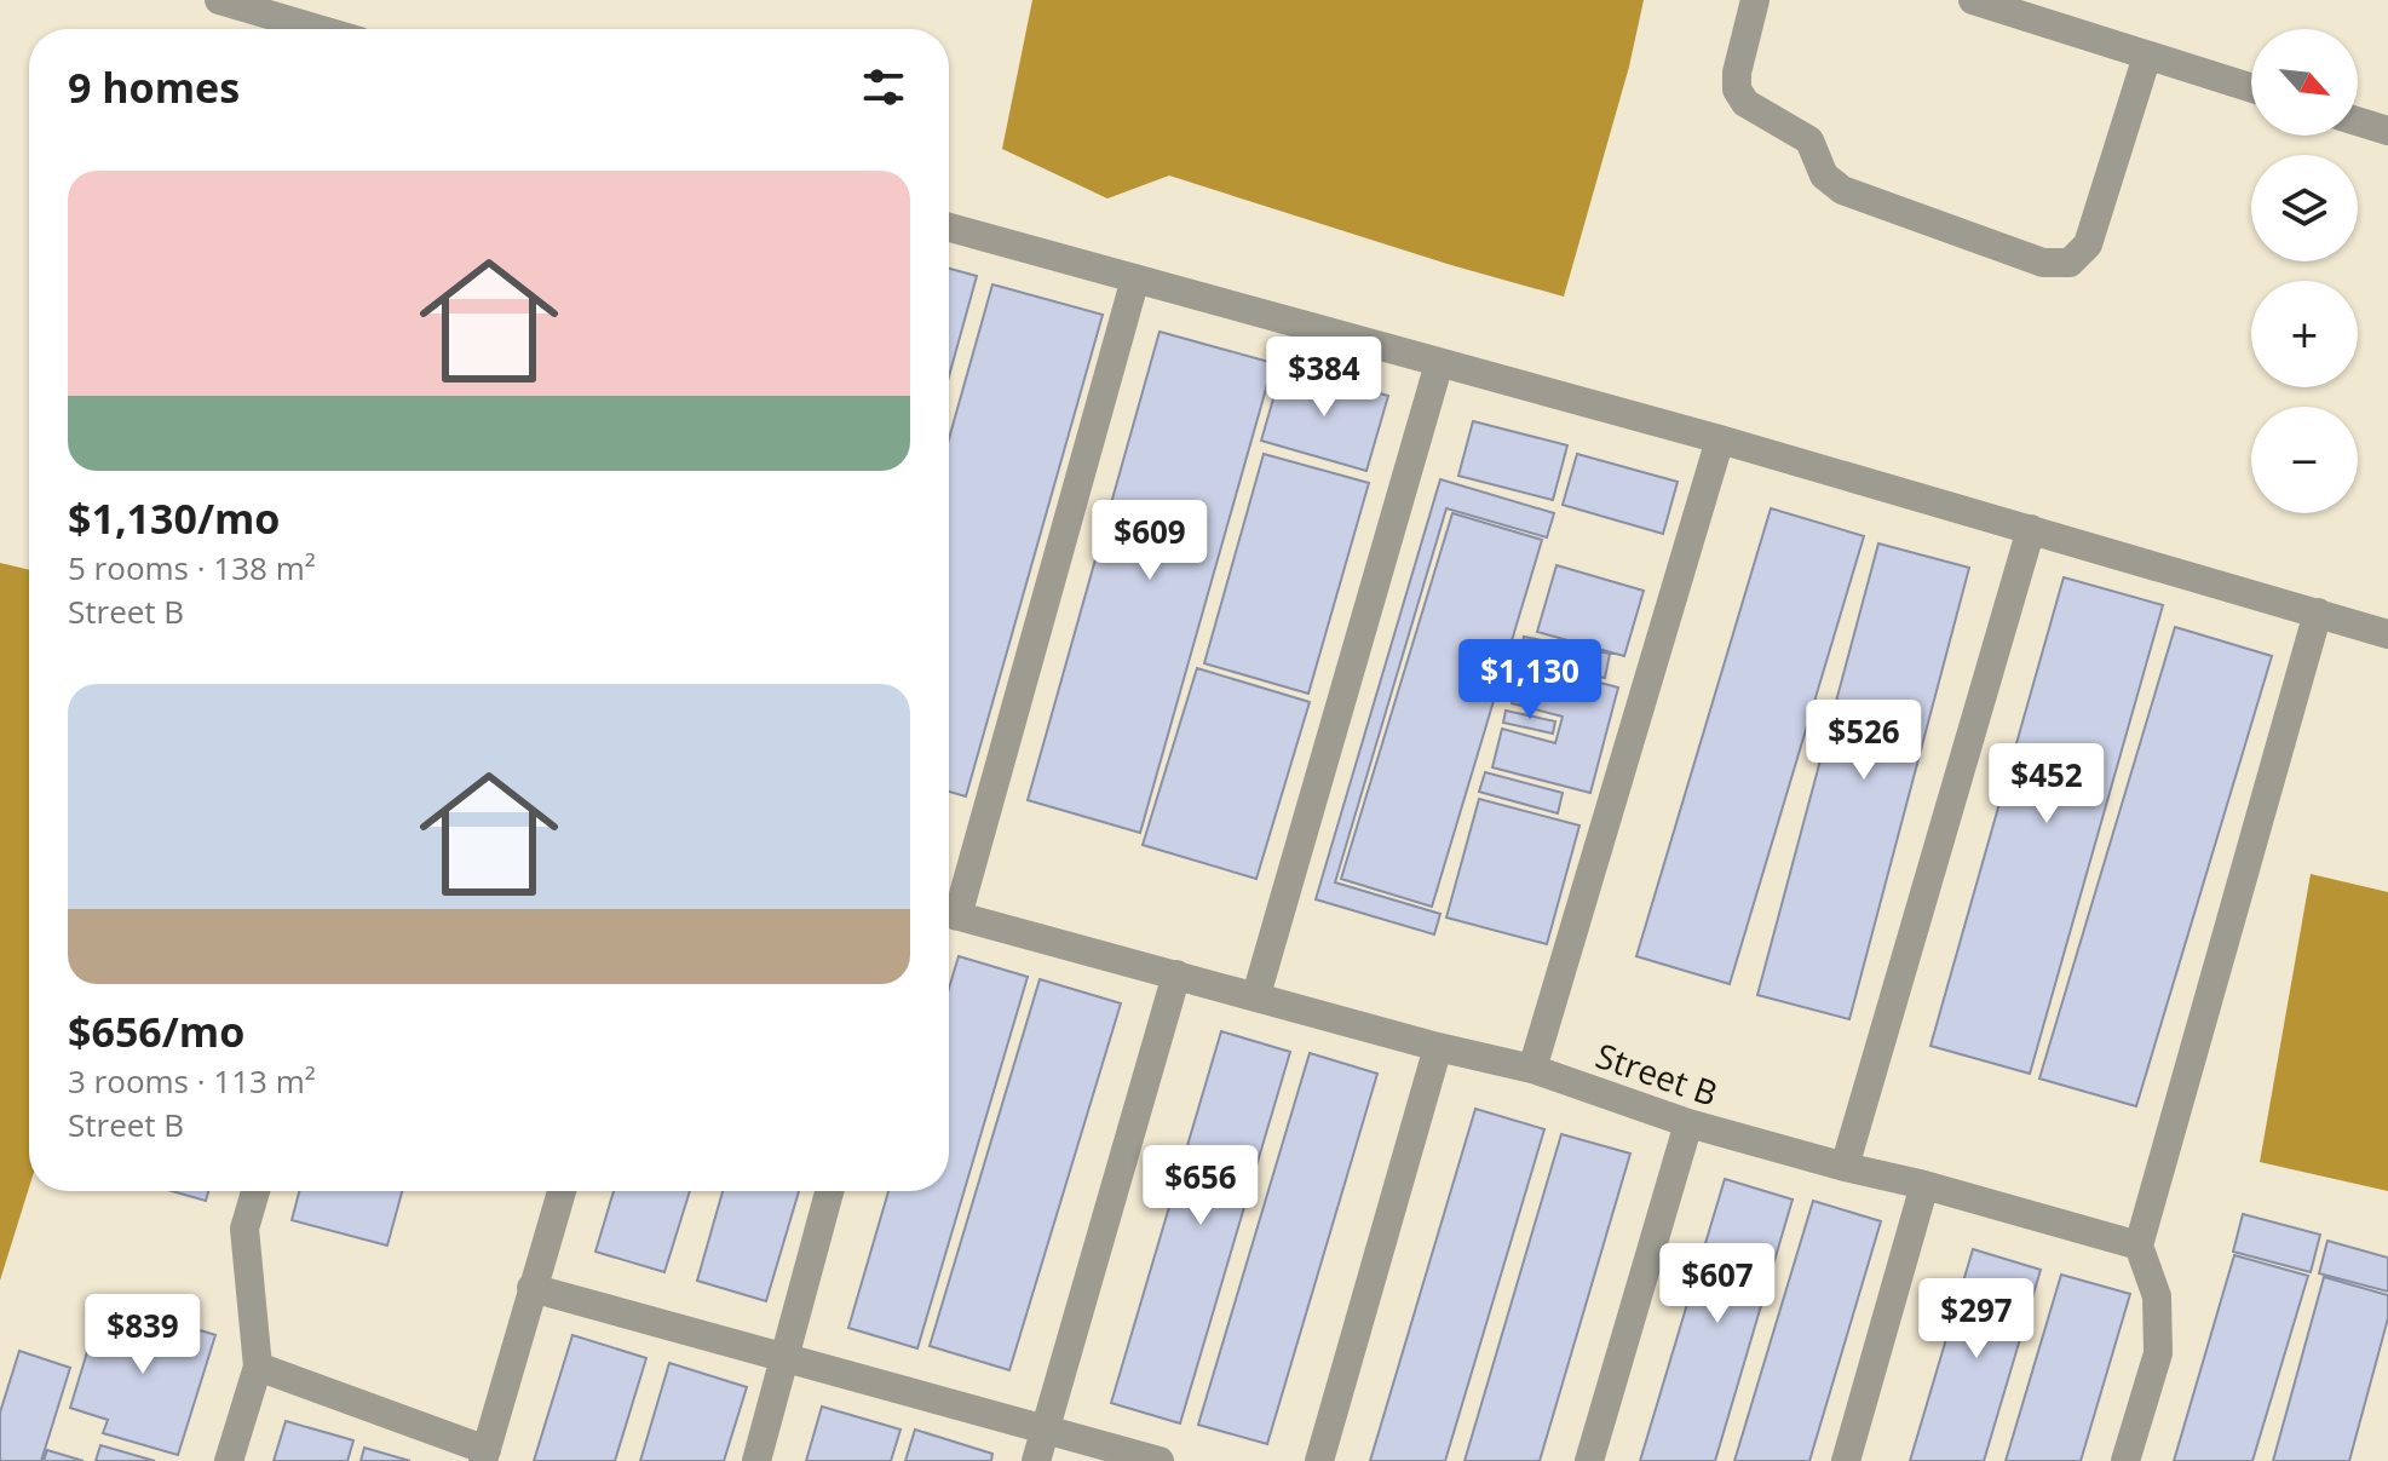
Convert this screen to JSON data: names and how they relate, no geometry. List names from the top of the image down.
{
  "streets": {
    "street": ["Street B"]
  },
  "north": "bottom right",
  "page": {
    "map_buttons": ["+", "−"],
    "heading": "9 homes",
    "list": [
      {
        "name": "$1,130/mo",
        "note": "5 rooms · 138 m² · Street B"
      },
      {
        "name": "$656/mo",
        "note": "3 rooms · 113 m² · Street B"
      }
    ],
    "price": [
      "$384",
      "$609",
      "$1,130",
      "$526",
      "$452",
      "$656",
      "$607",
      "$297",
      "$839"
    ]
  }
}
